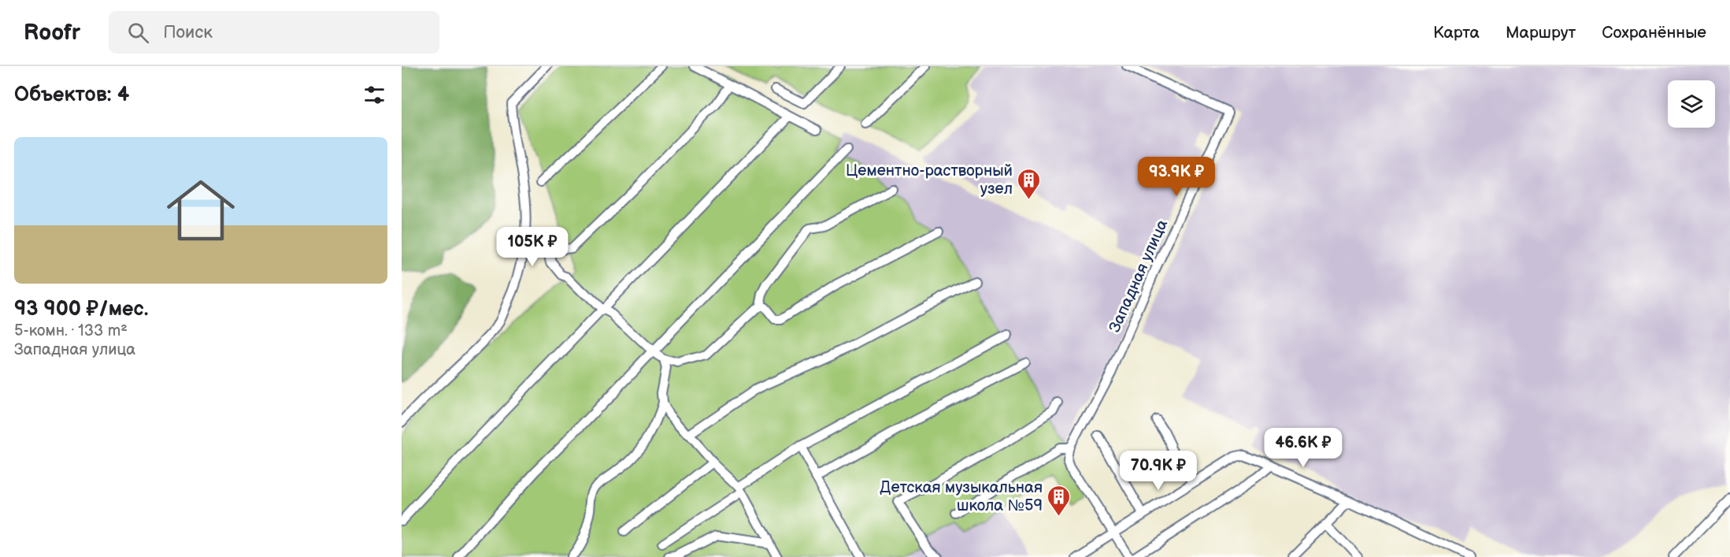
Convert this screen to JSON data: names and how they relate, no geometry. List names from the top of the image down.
{
  "streets": {
    "street": ["Западная улица"]
  },
  "places": {
    "building": ["Цементно-растворный узел", "Детская музыкальная школа №59"]
  },
  "page": {
    "header": "Roofr",
    "search": "Поиск",
    "nav": ["Карта", "Маршрут", "Сохранённые"],
    "heading": "Объектов: 4",
    "list": [
      {
        "name": "93 900 ₽/мес.",
        "note": "5-комн. · 133 m² · Западная улица"
      }
    ],
    "price": [
      "93.9K ₽",
      "105K ₽",
      "46.6K ₽",
      "70.9K ₽"
    ]
  }
}
